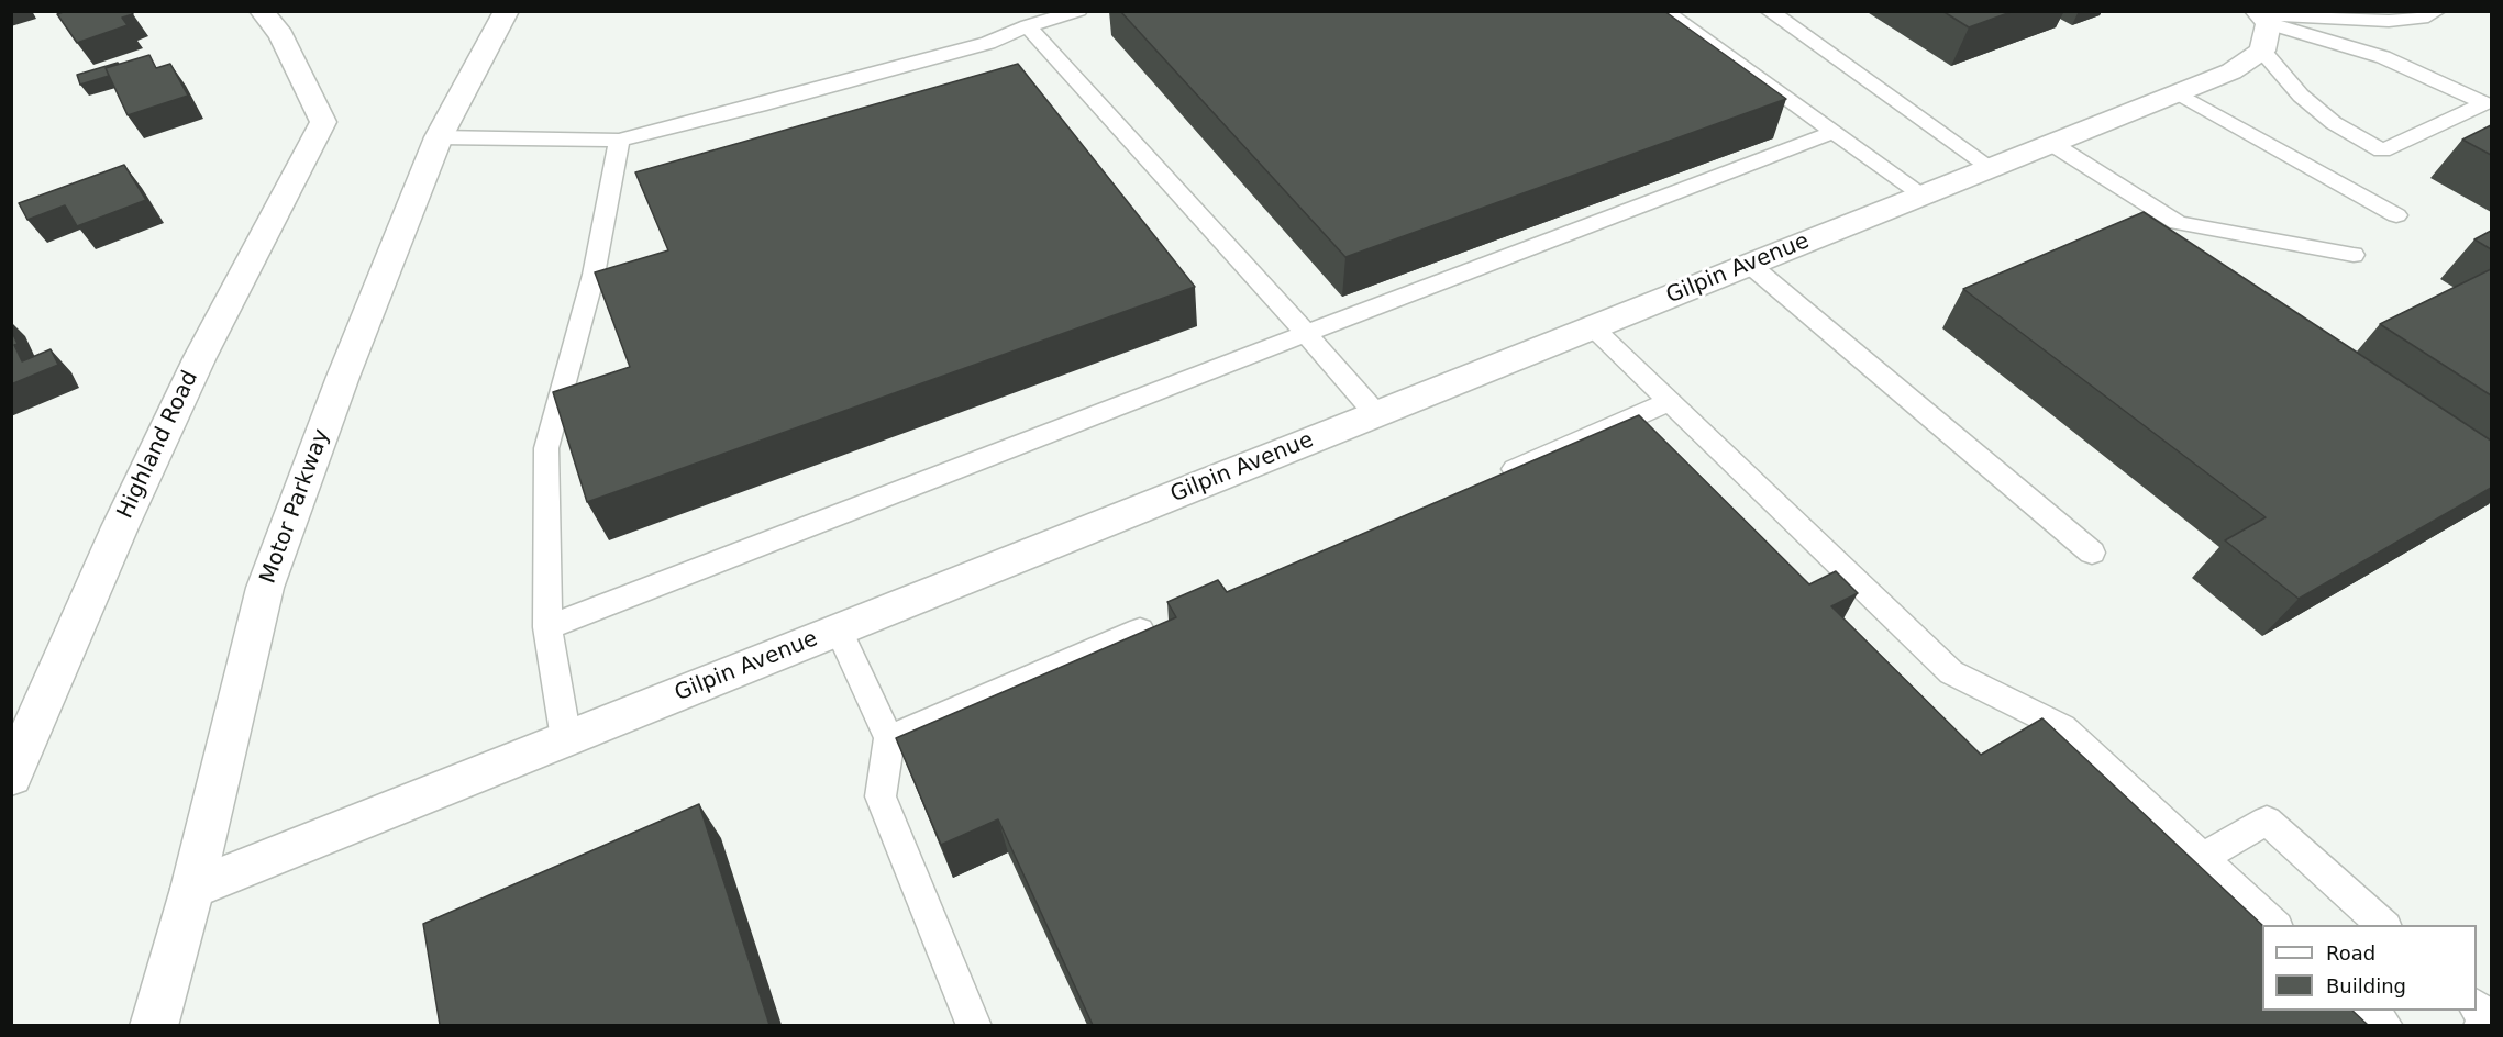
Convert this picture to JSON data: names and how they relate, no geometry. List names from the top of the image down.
{
  "streets": {
    "street": ["Gilpin Avenue", "Highland Road", "Motor Parkway"]
  },
  "crossings": [
    ["Gilpin Avenue", "Motor Parkway"]
  ],
  "legend": ["Road", "Building"]
}
